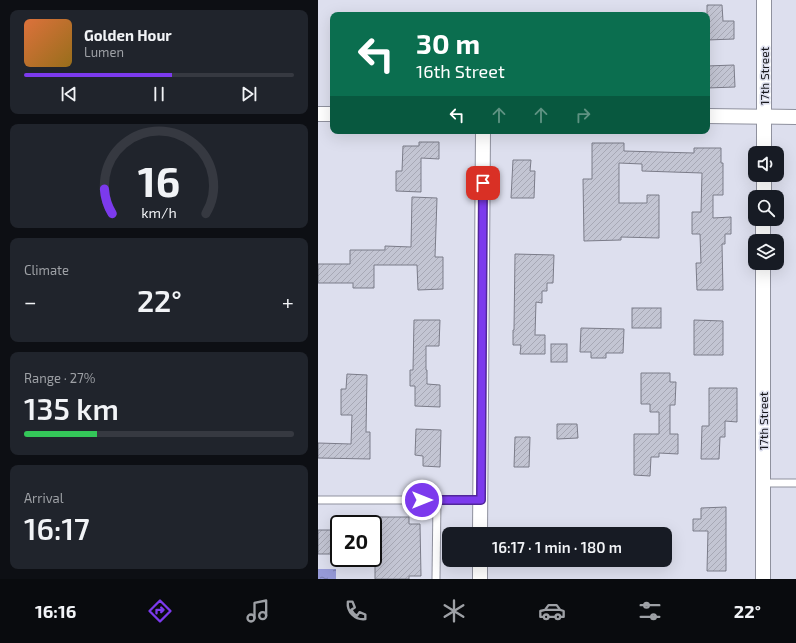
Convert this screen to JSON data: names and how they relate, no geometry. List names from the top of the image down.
{
  "streets": {
    "street": ["17th Street"]
  },
  "page": {
    "turn": ["30 m", "16th Street"],
    "song": ["Golden Hour", "Lumen"],
    "tile": [
      "Climate",
      ["Range · 27%", "135 km"],
      ["Arrival", "16:17"]
    ],
    "heat": ["−", "22°", "+"],
    "limit": "20",
    "trip": "16:17 · 1 min · 180 m",
    "tabs": ["16:16", "22°"],
    "gauge": ["16", "km/h"]
  }
}
